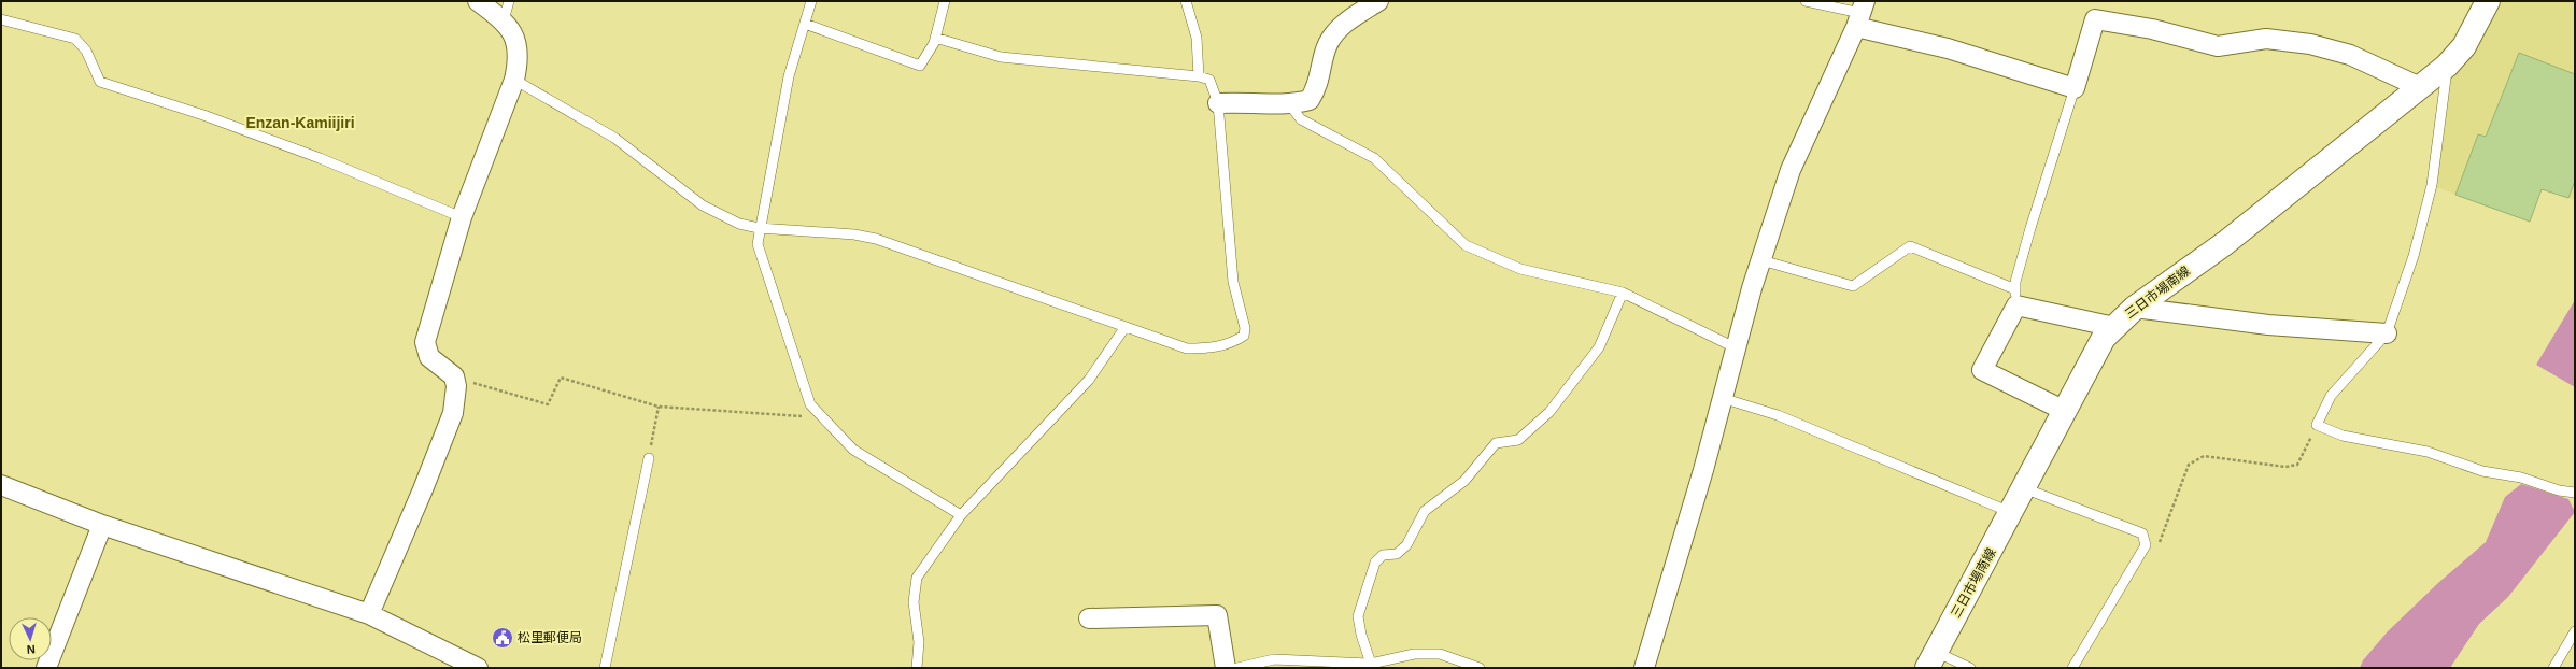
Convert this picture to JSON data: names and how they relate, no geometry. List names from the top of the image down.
{
  "streets": {
    "main road": ["三日市場南線"]
  },
  "districts": ["Enzan-Kamiijiri"],
  "places": {
    "public building": ["松里郵便局"]
  },
  "north": "bottom"
}
